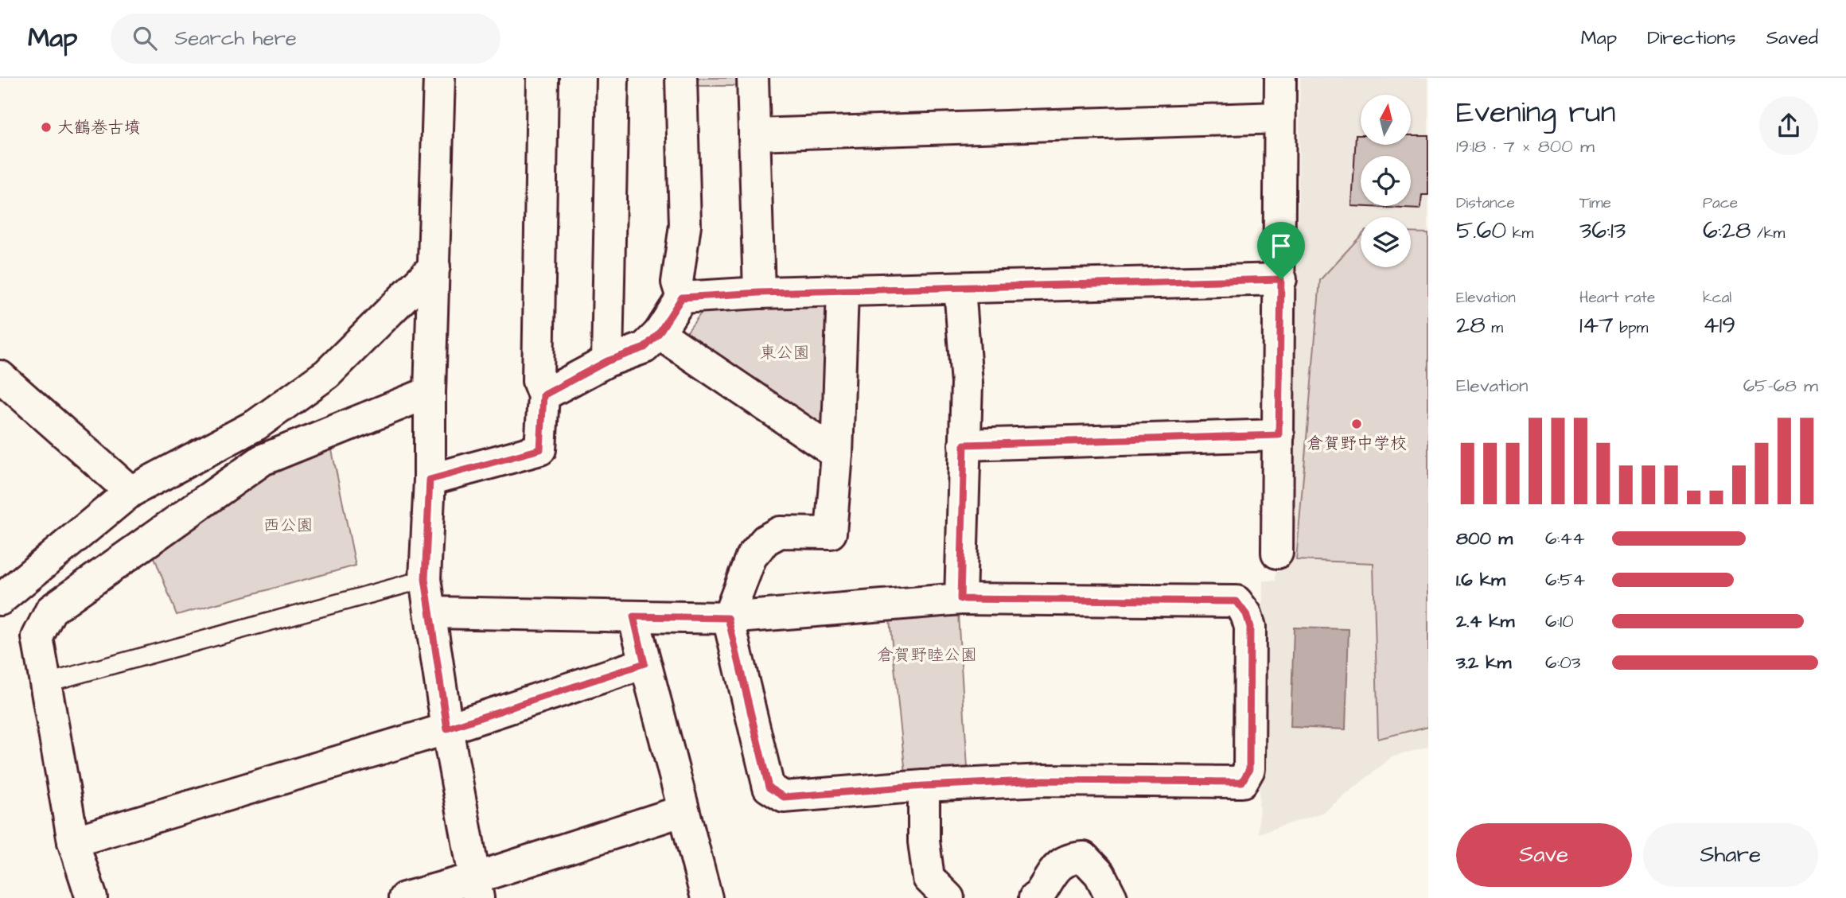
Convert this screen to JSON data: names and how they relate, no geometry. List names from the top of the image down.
{
  "parks": ["東公園", "西公園", "倉賀野睦公園"],
  "places": ["大鶴巻古墳", "倉賀野中学校"],
  "north": "top",
  "page": {
    "header": "Map",
    "search": "Search here",
    "nav": ["Map", "Directions", "Saved"],
    "heading": ["Evening run", "19:18 · 7 × 800 m"],
    "stats": [
      ["Distance", "5.60 km"],
      ["Time", "36:13"],
      ["Pace", "6:28 /km"],
      ["Elevation", "28 m"],
      ["Heart rate", "147 bpm"],
      ["kcal", "419"]
    ],
    "chart": ["Elevation", "65–68 m"],
    "list": [
      {
        "name": "800 m",
        "note": "6:44"
      },
      {
        "name": "1.6 km",
        "note": "6:54"
      },
      {
        "name": "2.4 km",
        "note": "6:10"
      },
      {
        "name": "3.2 km",
        "note": "6:03"
      }
    ],
    "buttons": ["Save", "Share"]
  }
}
